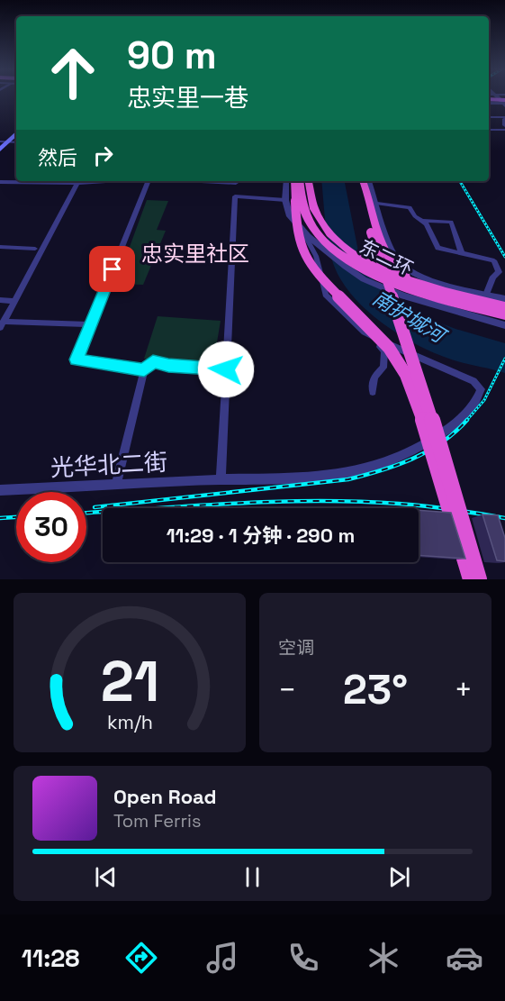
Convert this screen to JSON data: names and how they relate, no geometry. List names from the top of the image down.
{
  "streets": {
    "highway": ["东二环"],
    "street": ["光华北二街"]
  },
  "districts": ["忠实里社区"],
  "water": ["南护城河"],
  "page": {
    "turn": ["90 m", "忠实里一巷"],
    "then": "然后",
    "limit": "30",
    "trip": "11:29 · 1 分钟 · 290 m",
    "tile": "空调",
    "heat": ["−", "23°", "+"],
    "song": ["Open Road", "Tom Ferris"],
    "tabs": "11:28",
    "gauge": ["21", "km/h"]
  }
}
